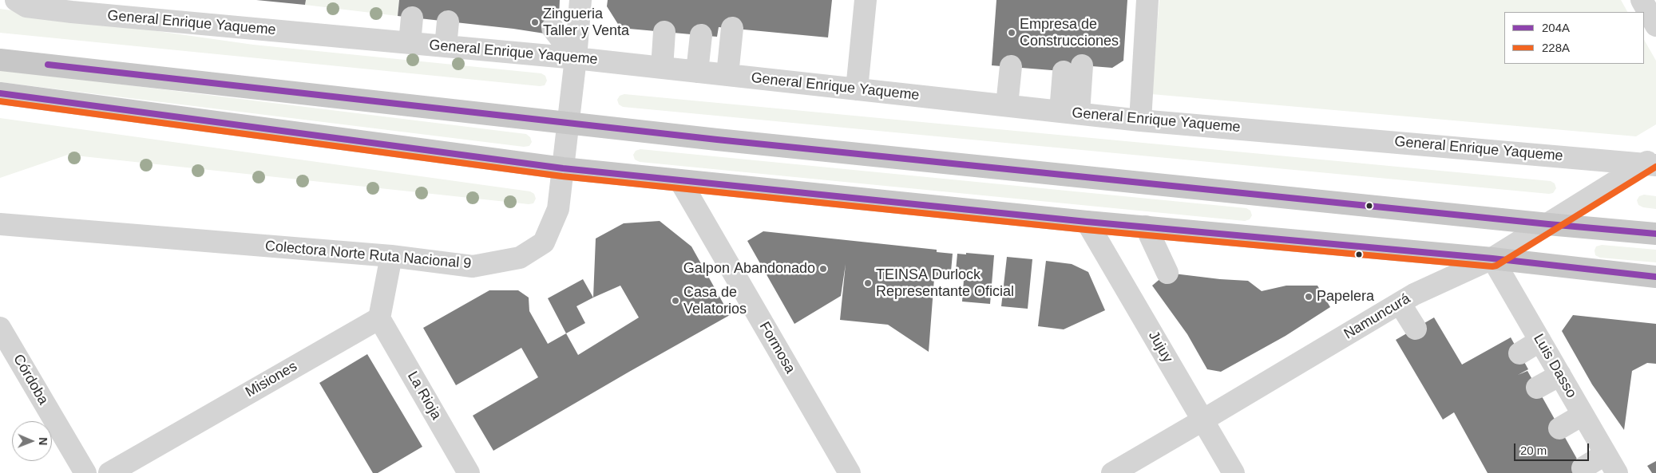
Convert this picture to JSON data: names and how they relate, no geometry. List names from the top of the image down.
{
  "streets": {
    "street": [
      "General Enrique Yaqueme",
      "Colectora Norte Ruta Nacional 9",
      "Namuncurá",
      "Jujuy",
      "Formosa",
      "Luis Dasso",
      "Córdoba",
      "Misiones",
      "La Rioja"
    ]
  },
  "crossings": [
    ["General Enrique Yaqueme", "Colectora Norte Ruta Nacional 9"],
    ["General Enrique Yaqueme", "Namuncurá"],
    ["Namuncurá", "Jujuy"],
    ["Namuncurá", "Luis Dasso"],
    ["Misiones", "La Rioja"]
  ],
  "places": [
    "Zingueria Taller y Venta",
    "Empresa de Construcciones",
    "Galpon Abandonado",
    "TEINSA Durlock Representante Oficial",
    "Papelera",
    "Casa de Velatorios"
  ],
  "lines": ["transit line 204A", "transit line 228A"],
  "legend": ["204A", "228A"],
  "scale_bar": "20 m",
  "north": "right"
}
